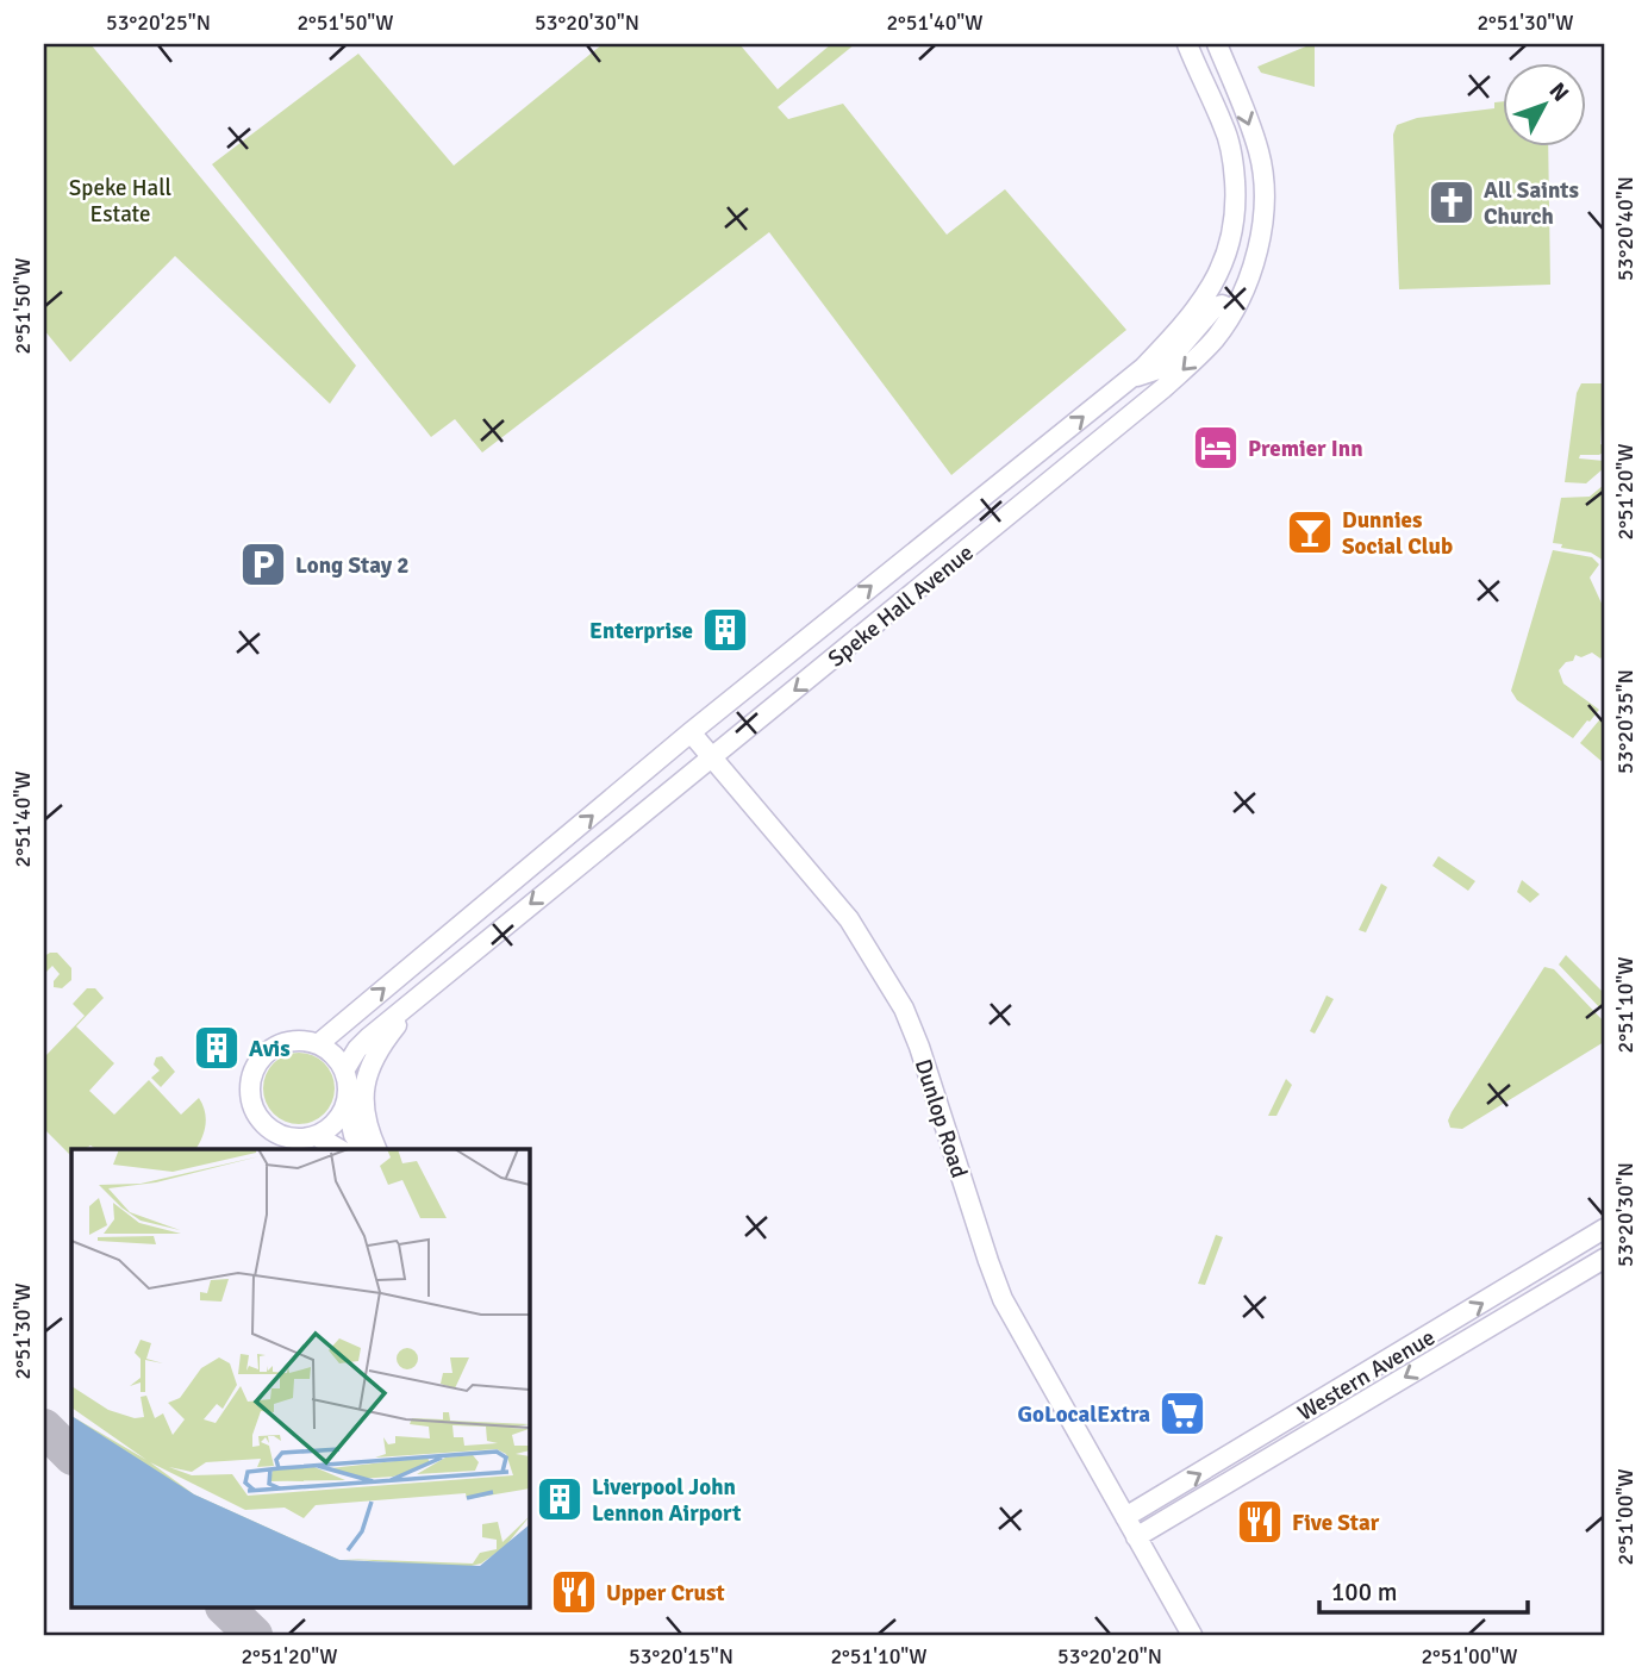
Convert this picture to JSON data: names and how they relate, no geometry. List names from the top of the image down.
{
  "streets": {
    "street": ["Speke Hall Avenue", "Dunlop Road", "Western Avenue"]
  },
  "crossings": [
    ["Speke Hall Avenue", "Dunlop Road"],
    ["Dunlop Road", "Western Avenue"]
  ],
  "parks": ["Speke Hall Estate"],
  "places": {
    "church": ["All Saints Church"],
    "hotel": ["Premier Inn"],
    "bar": ["Dunnies Social Club"],
    "parking": ["Long Stay 2"],
    "building": ["Enterprise", "Avis", "Liverpool John Lennon Airport"],
    "supermarket": ["GoLocalExtra"],
    "restaurant": ["Five Star", "Upper Crust"]
  },
  "scale_bar": "100 m",
  "north": "top right",
  "coordinates": [
    "53°20'25\"N",
    "2°51'50\"W",
    "53°20'30\"N",
    "2°51'40\"W",
    "2°51'30\"W",
    "53°20'40\"N",
    "2°51'20\"W",
    "53°20'35\"N",
    "2°51'10\"W",
    "2°51'00\"W",
    "53°20'15\"N",
    "53°20'20\"N"
  ]
}
